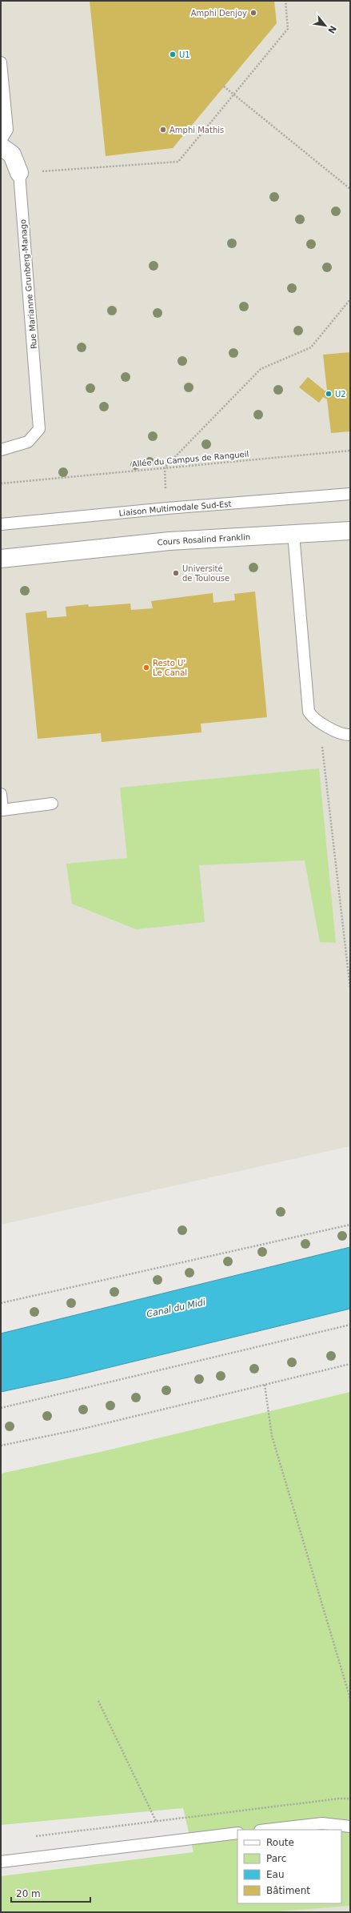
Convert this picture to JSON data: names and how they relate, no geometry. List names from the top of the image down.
{
  "streets": {
    "street": ["Rue Marianne Grunberg-Manago", "Cours Rosalind Franklin"],
    "lane": ["Liaison Multimodale Sud-Est"],
    "path": ["Allée du Campus de Rangueil"]
  },
  "water": ["Canal du Midi"],
  "places": [
    "Amphi Denjoy",
    "U1",
    "Amphi Mathis",
    "U2",
    "Université de Toulouse",
    "Resto U' Le Canal"
  ],
  "legend": [
    "Route",
    "Parc",
    "Eau",
    "Bâtiment"
  ],
  "scale_bar": "20 m",
  "north": "bottom right"
}
